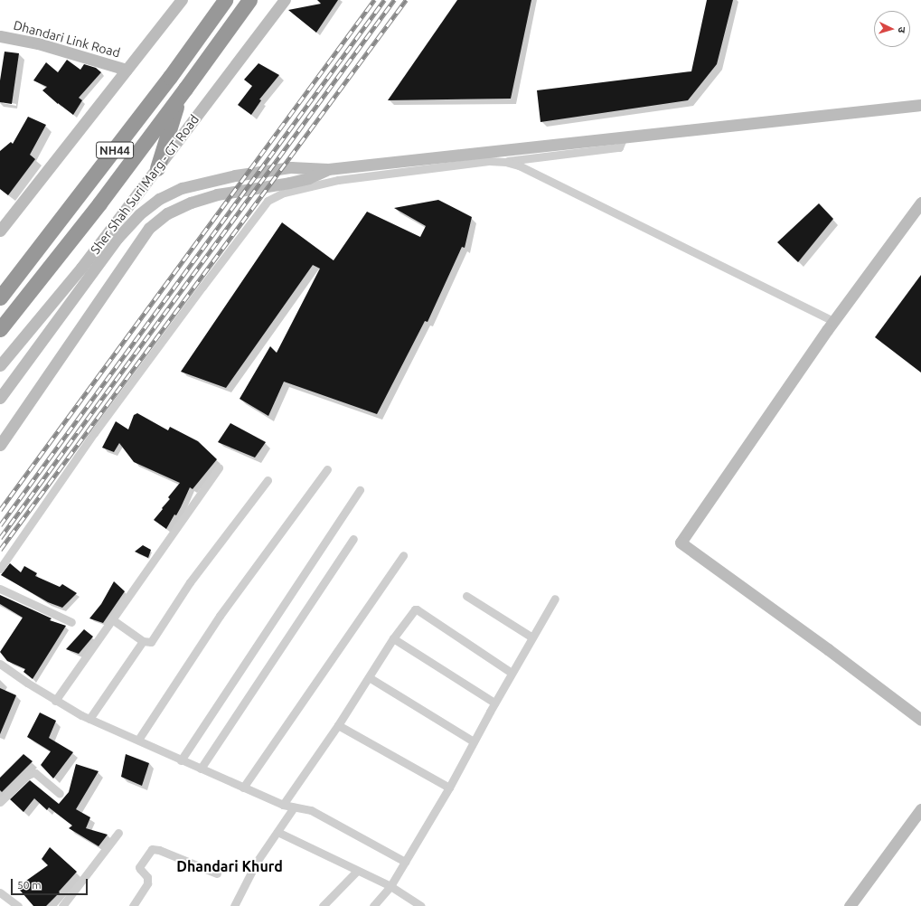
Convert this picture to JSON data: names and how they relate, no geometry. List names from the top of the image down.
{
  "streets": {
    "highway": ["NH44", "Sher Shah Suri Marg - GT Road"],
    "street": ["Dhandari Link Road"]
  },
  "crossings": [
    ["NH44", "Sher Shah Suri Marg - GT Road"]
  ],
  "districts": ["Dhandari Khurd"],
  "scale_bar": "50 m",
  "north": "right"
}
